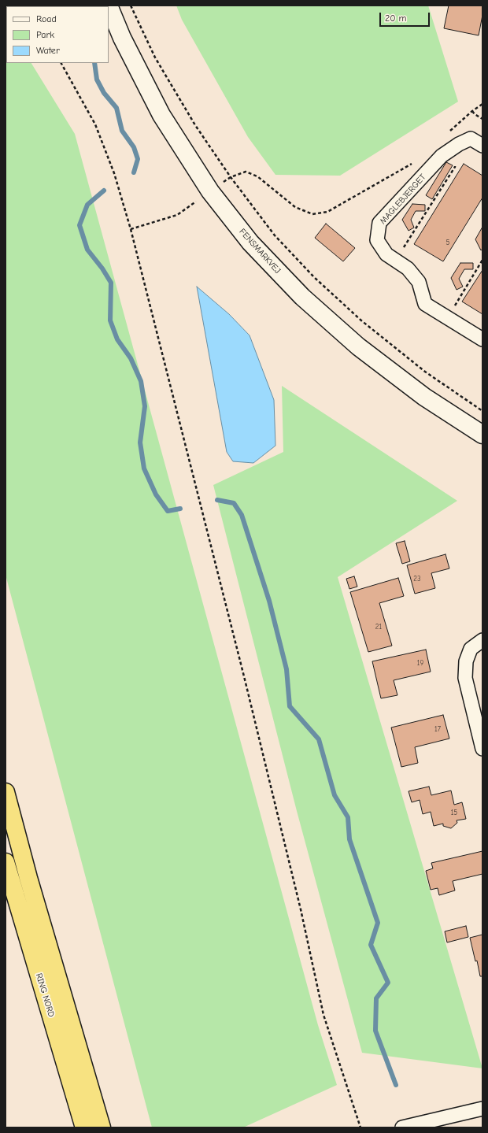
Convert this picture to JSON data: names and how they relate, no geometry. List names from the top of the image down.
{
  "streets": {
    "highway": ["RING NORD"],
    "street": ["MAGLEBJERGET", "FENSMARKVEJ"]
  },
  "house_numbers": [
    "5",
    "23",
    "21",
    "19",
    "17",
    "15"
  ],
  "legend": ["Road", "Park", "Water"],
  "scale_bar": "20 m"
}
